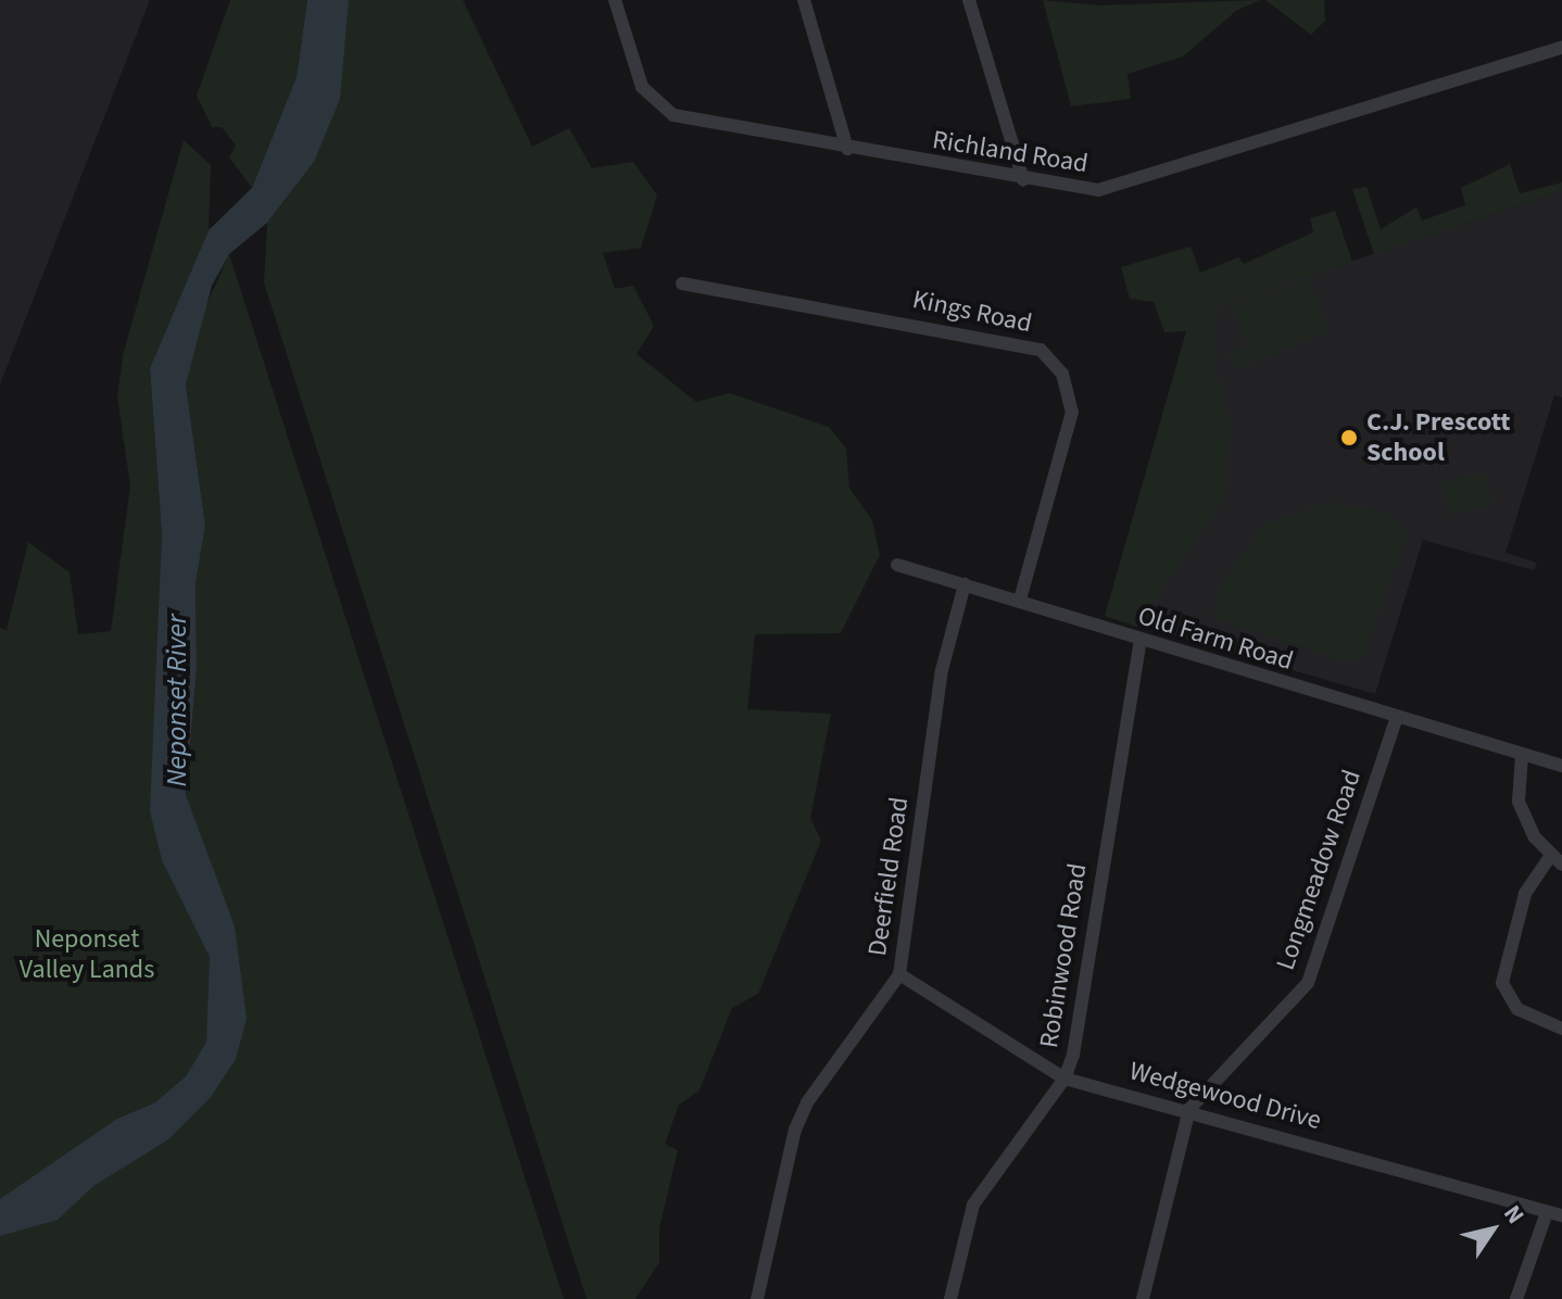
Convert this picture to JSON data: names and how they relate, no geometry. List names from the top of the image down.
{
  "streets": {
    "street": [
      "Richland Road",
      "Kings Road",
      "Old Farm Road",
      "Longmeadow Road",
      "Deerfield Road",
      "Robinwood Road",
      "Wedgewood Drive"
    ]
  },
  "crossings": [
    ["Kings Road", "Old Farm Road"],
    ["Old Farm Road", "Longmeadow Road"],
    ["Old Farm Road", "Deerfield Road"],
    ["Old Farm Road", "Robinwood Road"],
    ["Longmeadow Road", "Wedgewood Drive"],
    ["Deerfield Road", "Wedgewood Drive"],
    ["Robinwood Road", "Wedgewood Drive"]
  ],
  "water": ["Neponset River"],
  "parks": ["Neponset Valley Lands"],
  "places": ["C.J. Prescott School"],
  "north": "top right"
}
